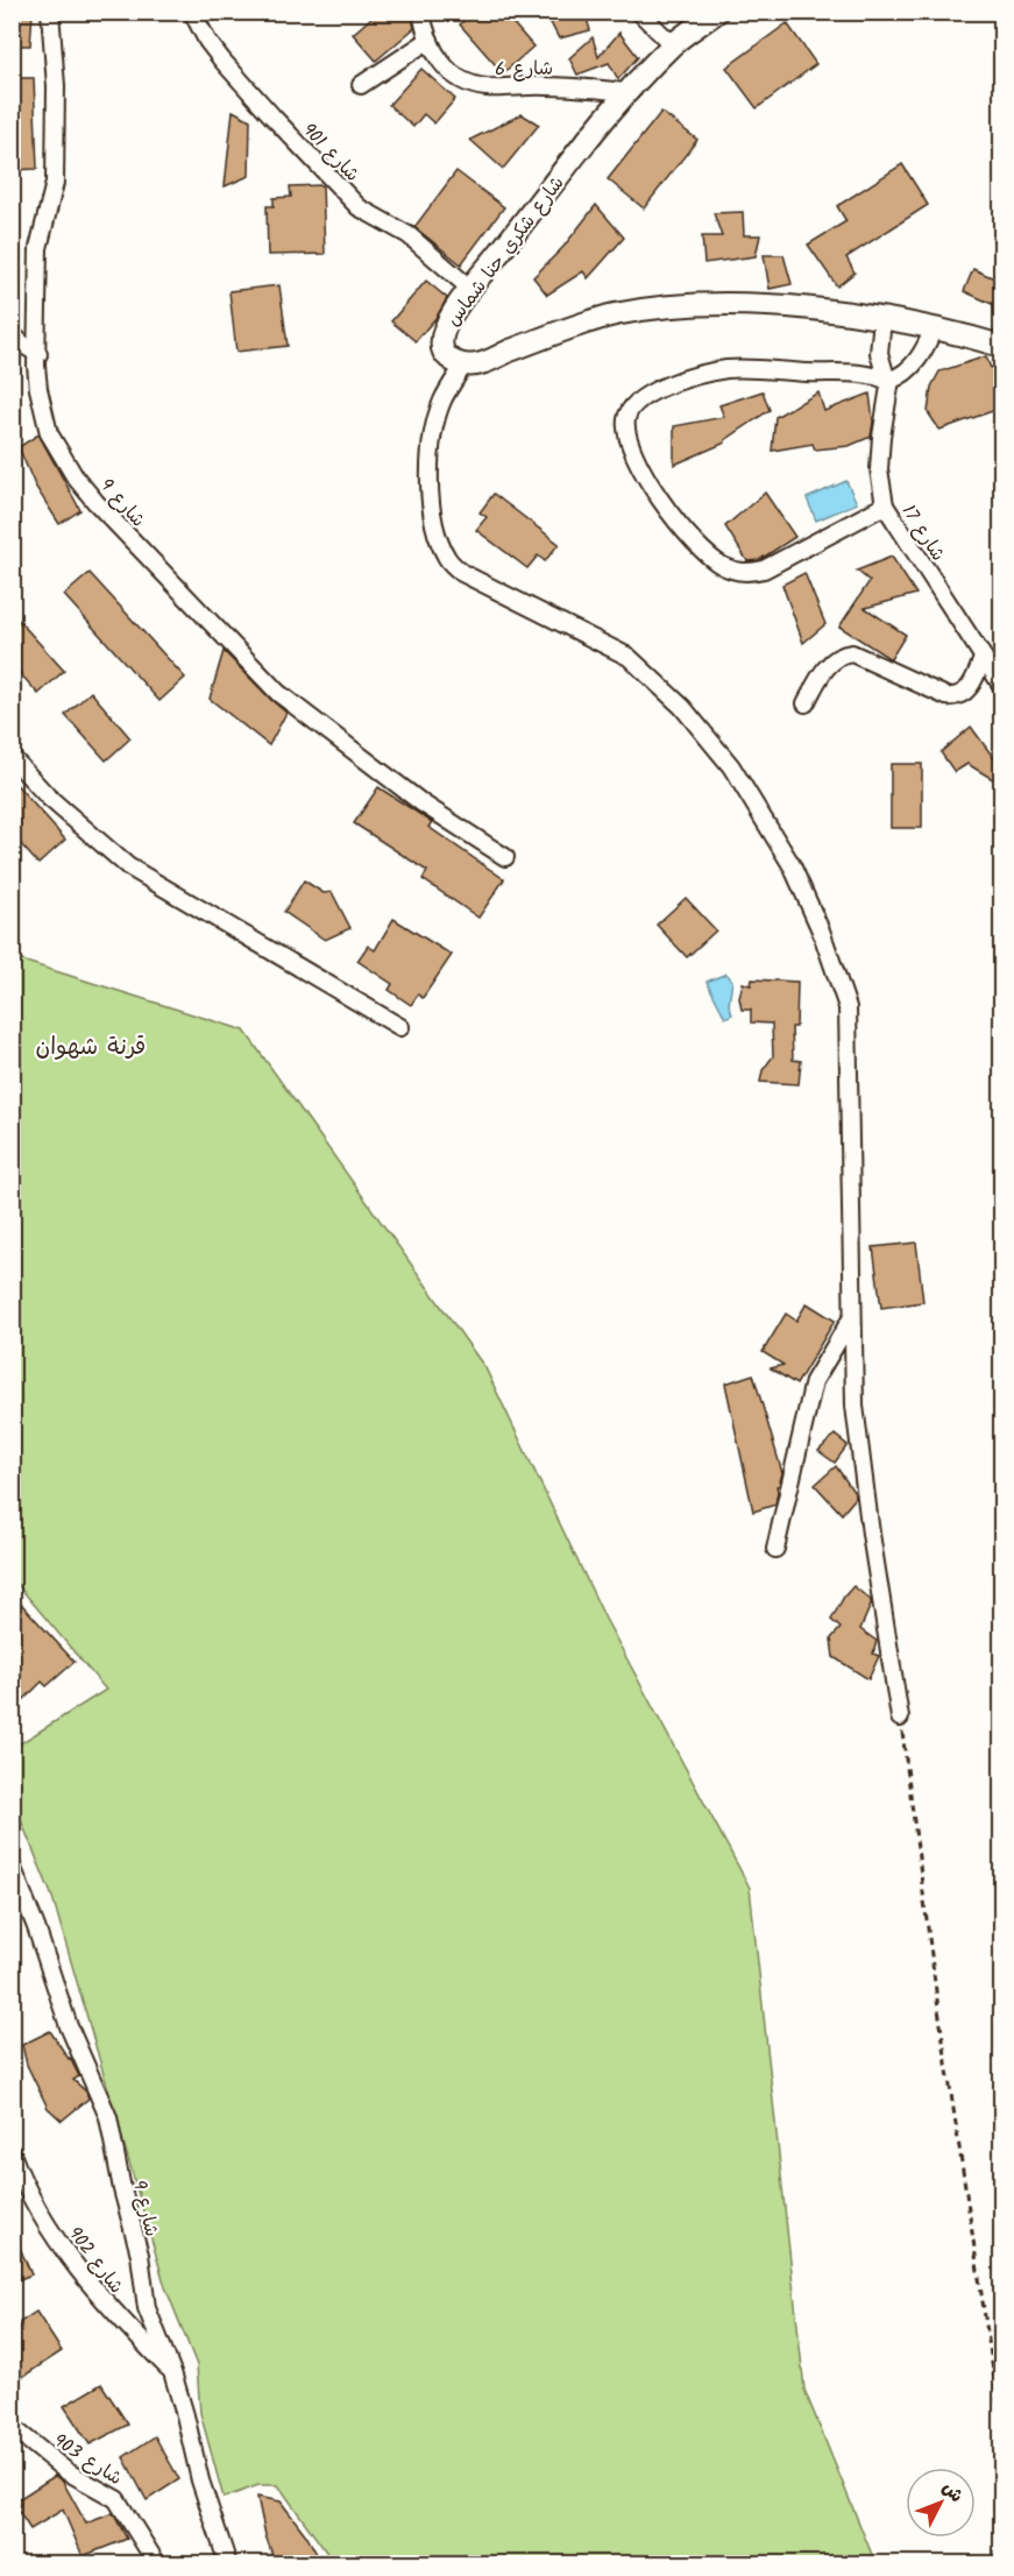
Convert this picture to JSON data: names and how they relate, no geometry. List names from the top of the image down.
{
  "streets": {
    "street": [
      "شارع 6",
      "شارع 901",
      "شارع شكري حنا شماس",
      "شارع 9",
      "شارع 17",
      "شارع 902",
      "شارع 903"
    ]
  },
  "crossings": [
    ["شارع 6", "شارع شكري حنا شماس"],
    ["شارع 901", "شارع شكري حنا شماس"],
    ["شارع 9", "شارع 902"]
  ],
  "districts": ["قرنة شهوان"],
  "north": "top right"
}
